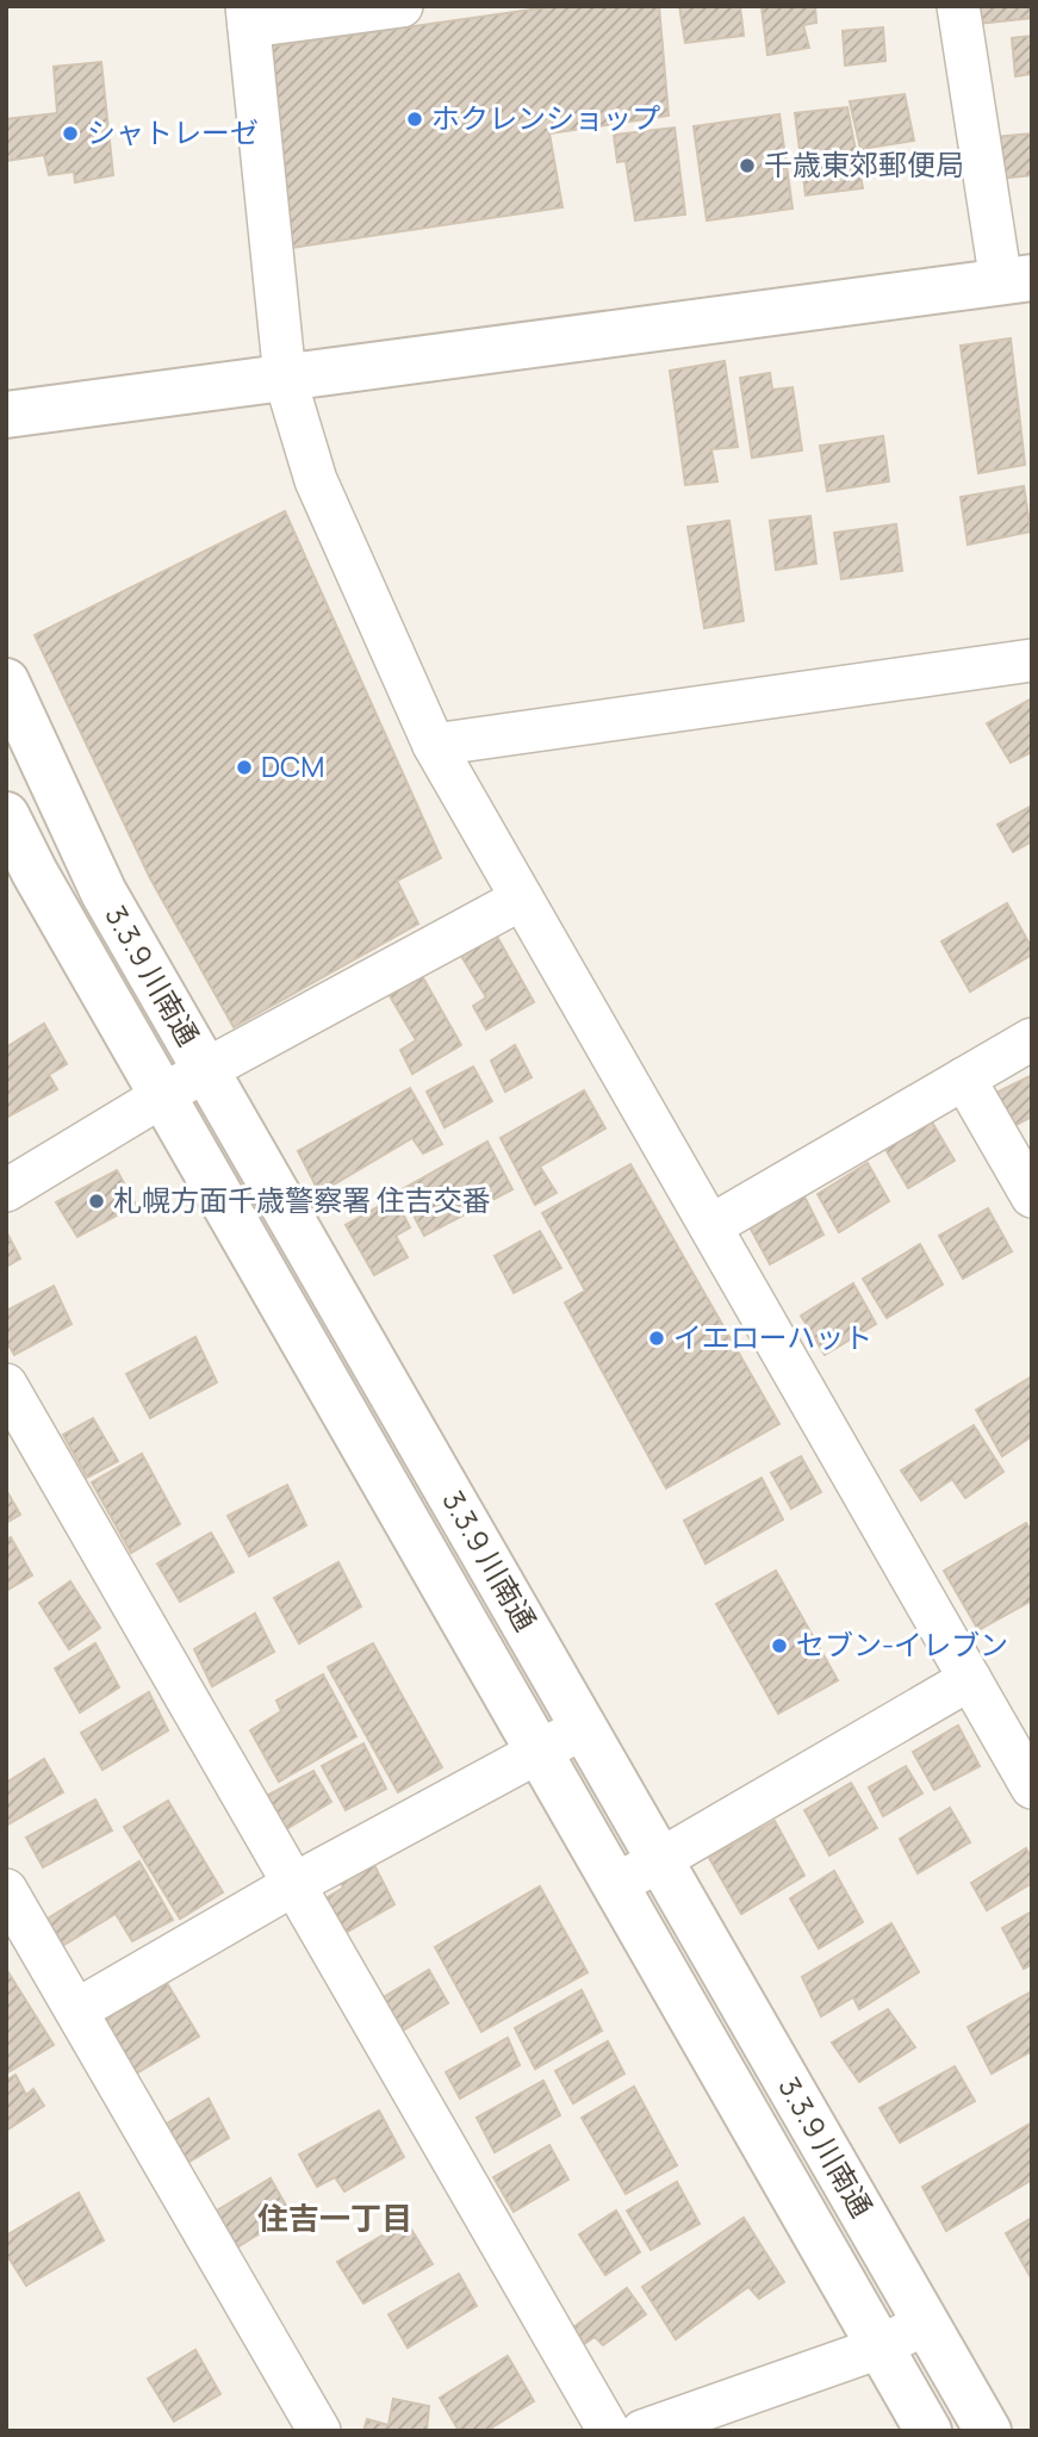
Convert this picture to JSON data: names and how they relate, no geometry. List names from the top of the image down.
{
  "streets": {
    "street": ["3.3.9 川南通"]
  },
  "districts": ["住吉一丁目"],
  "places": [
    "ホクレンショップ",
    "シャトレーゼ",
    "千歳東郊郵便局",
    "DCM",
    "札幌方面千歳警察署 住吉交番",
    "イエローハット",
    "セブン-イレブン"
  ]
}
